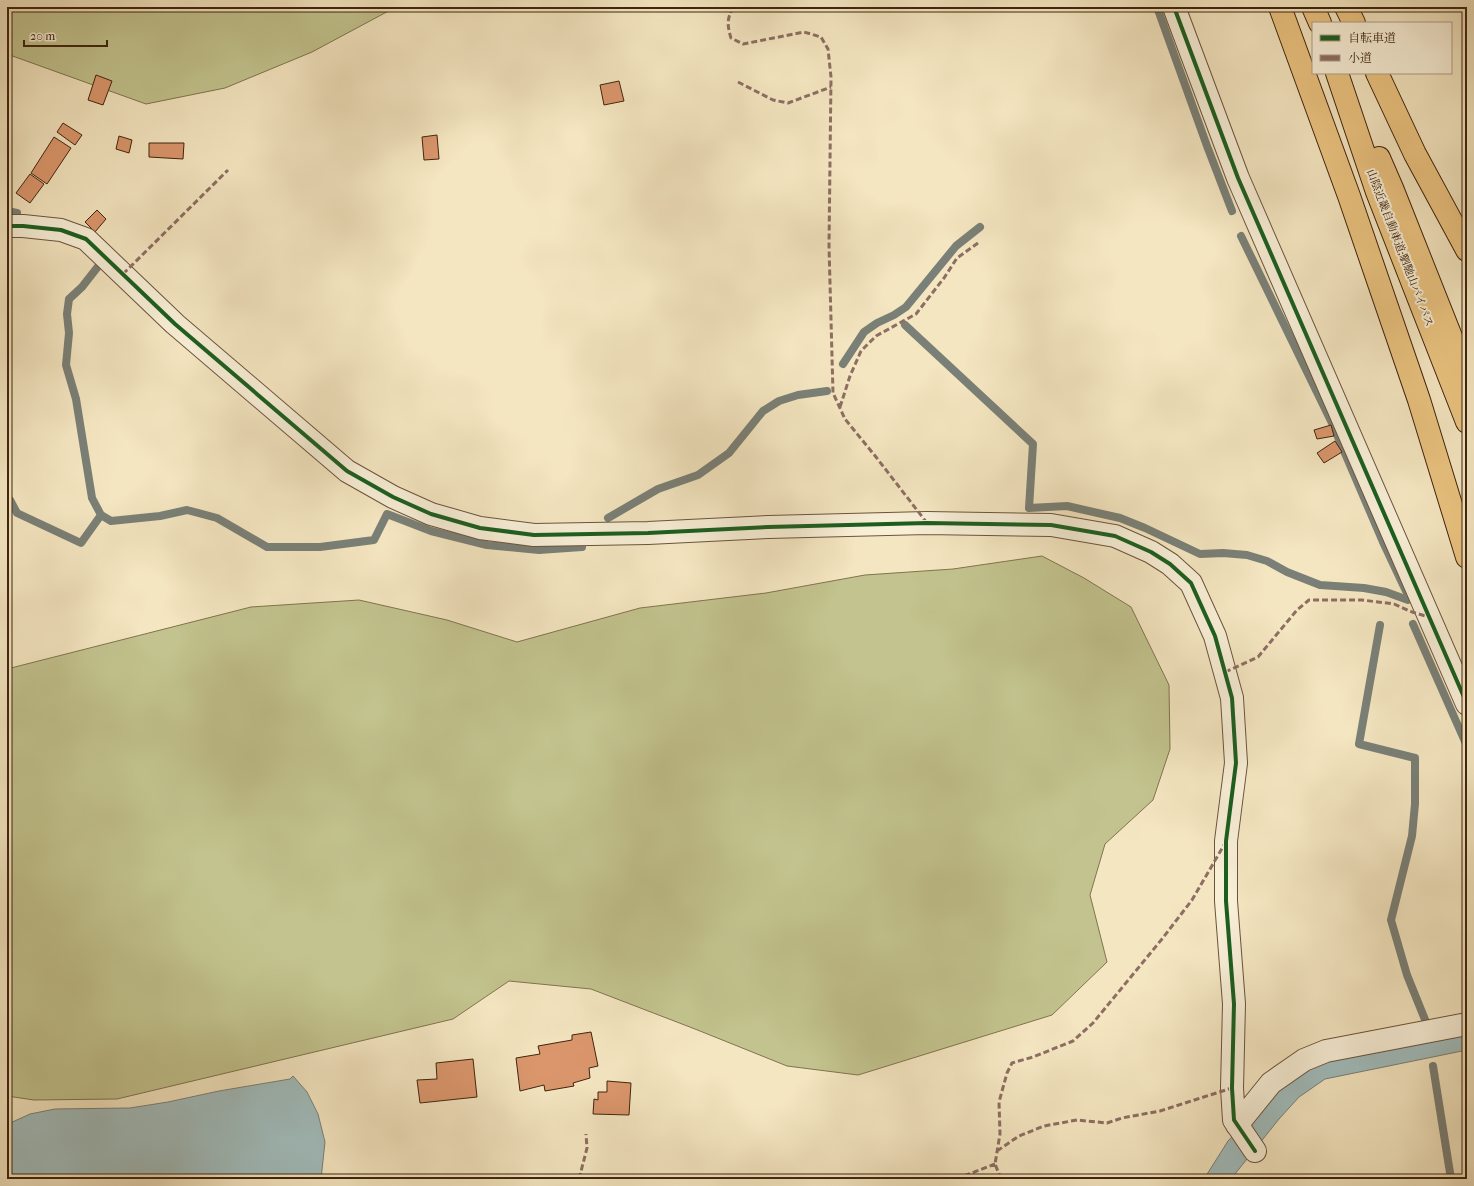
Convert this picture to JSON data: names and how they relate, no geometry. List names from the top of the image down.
{
  "streets": {
    "highway": ["山陰近畿自動車道;駟馳山バイパス"]
  },
  "legend": ["自転車道", "小道"],
  "scale_bar": "20 m"
}
